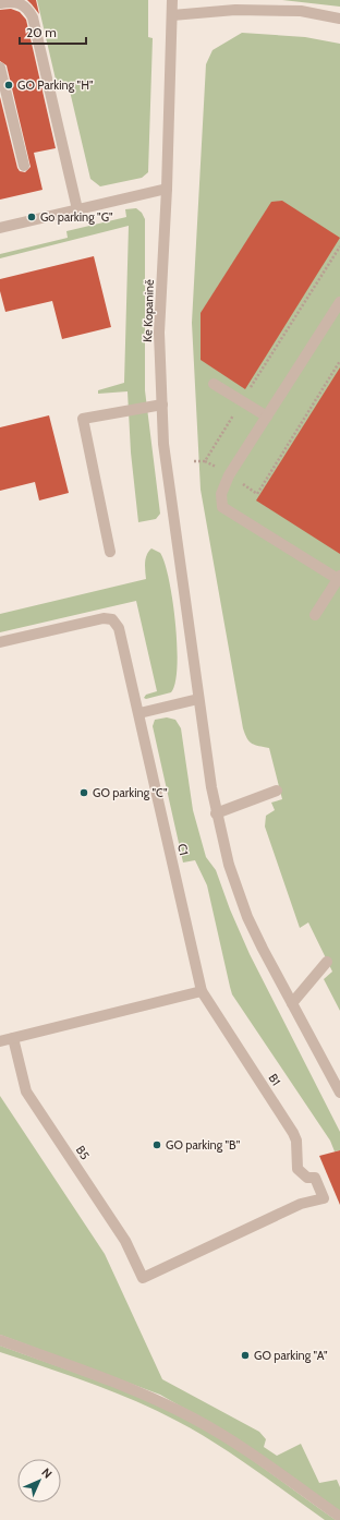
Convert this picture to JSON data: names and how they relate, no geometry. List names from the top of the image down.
{
  "streets": {
    "street": [
      "Ke Kopanině",
      "C1",
      "B1",
      "B5"
    ]
  },
  "crossings": [
    ["C1", "B1"],
    ["B1", "B5"]
  ],
  "places": [
    "GO Parking \"H\"",
    "Go parking \"G\"",
    "GO parking \"C\"",
    "GO parking \"B\"",
    "GO parking \"A\""
  ],
  "scale_bar": "20 m",
  "north": "top right"
}
